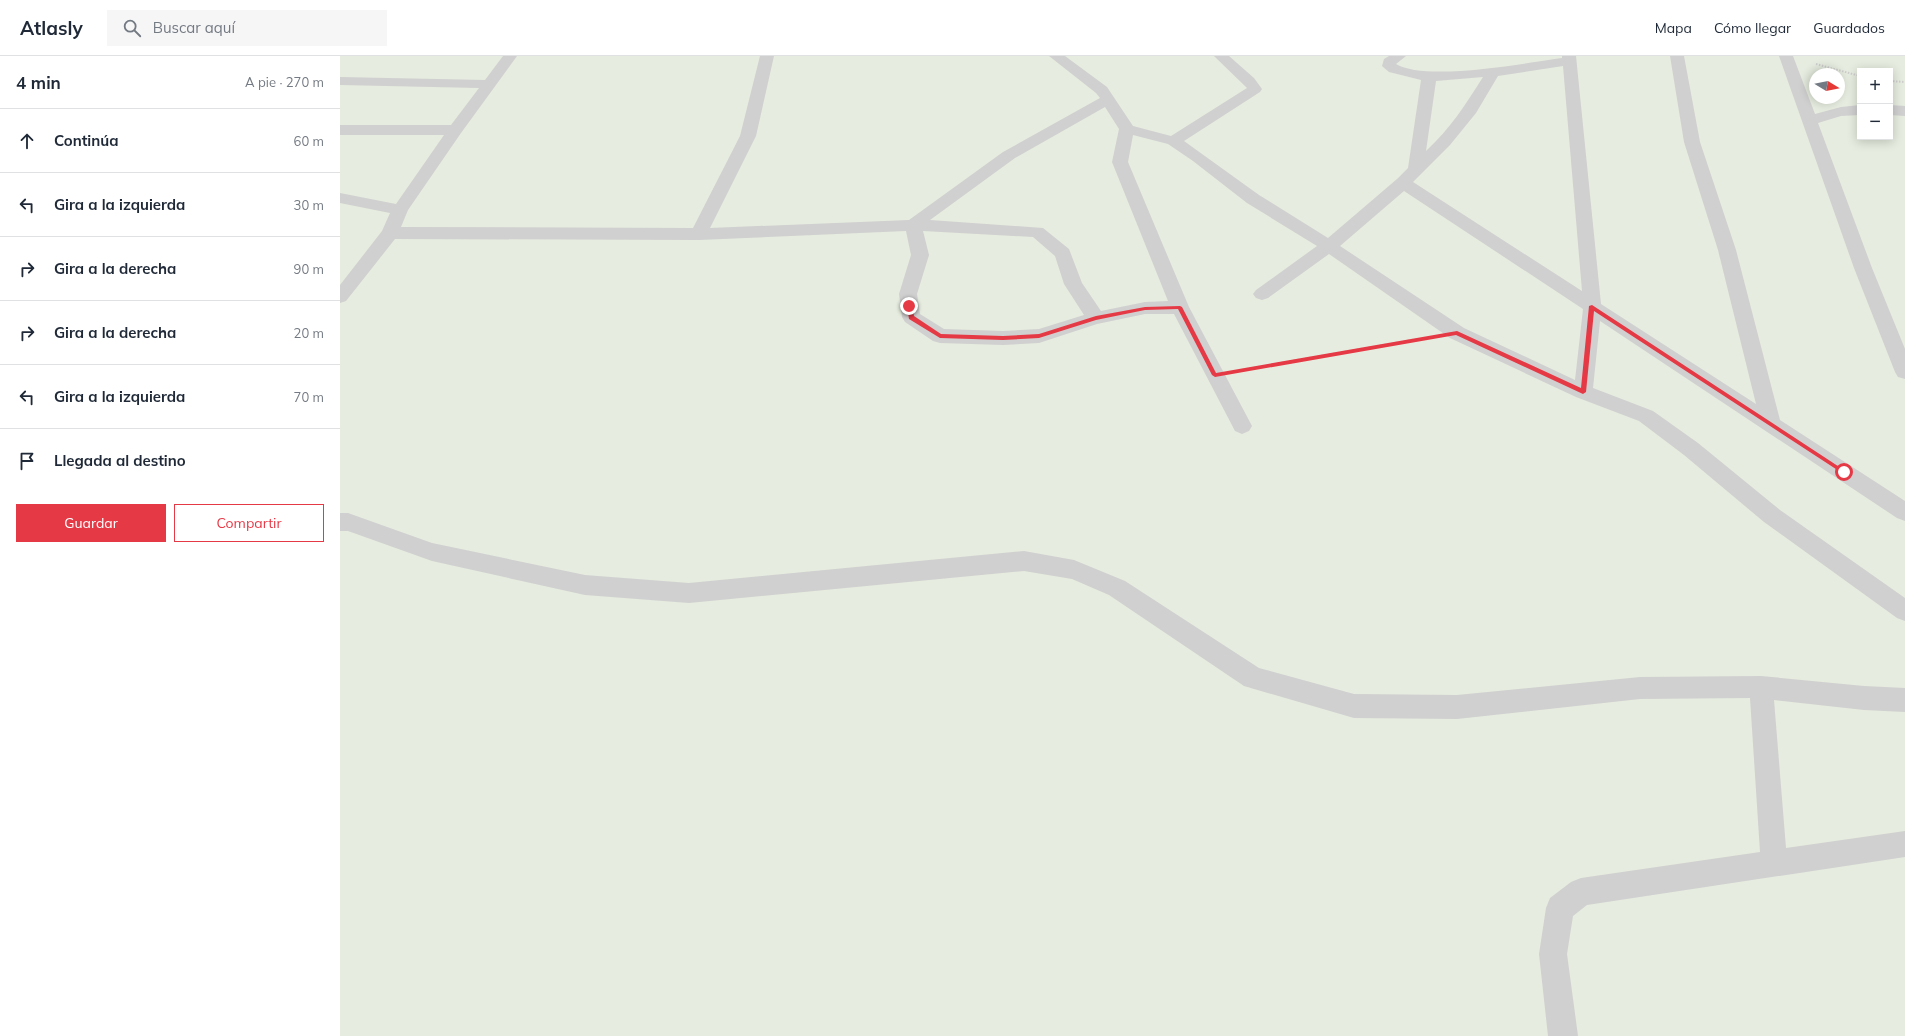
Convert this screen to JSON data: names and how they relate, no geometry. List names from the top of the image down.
{
  "north": "right",
  "page": {
    "header": "Atlasly",
    "search": "Buscar aquí",
    "nav": ["Mapa", "Cómo llegar", "Guardados"],
    "heading": ["4 min", "A pie · 270 m"],
    "map_buttons": ["+", "−"],
    "list": [
      ["Continúa", "60 m"],
      ["Gira a la izquierda", "30 m"],
      ["Gira a la derecha", "90 m"],
      ["Gira a la derecha", "20 m"],
      ["Gira a la izquierda", "70 m"],
      "Llegada al destino"
    ],
    "buttons": ["Guardar", "Compartir"]
  }
}
